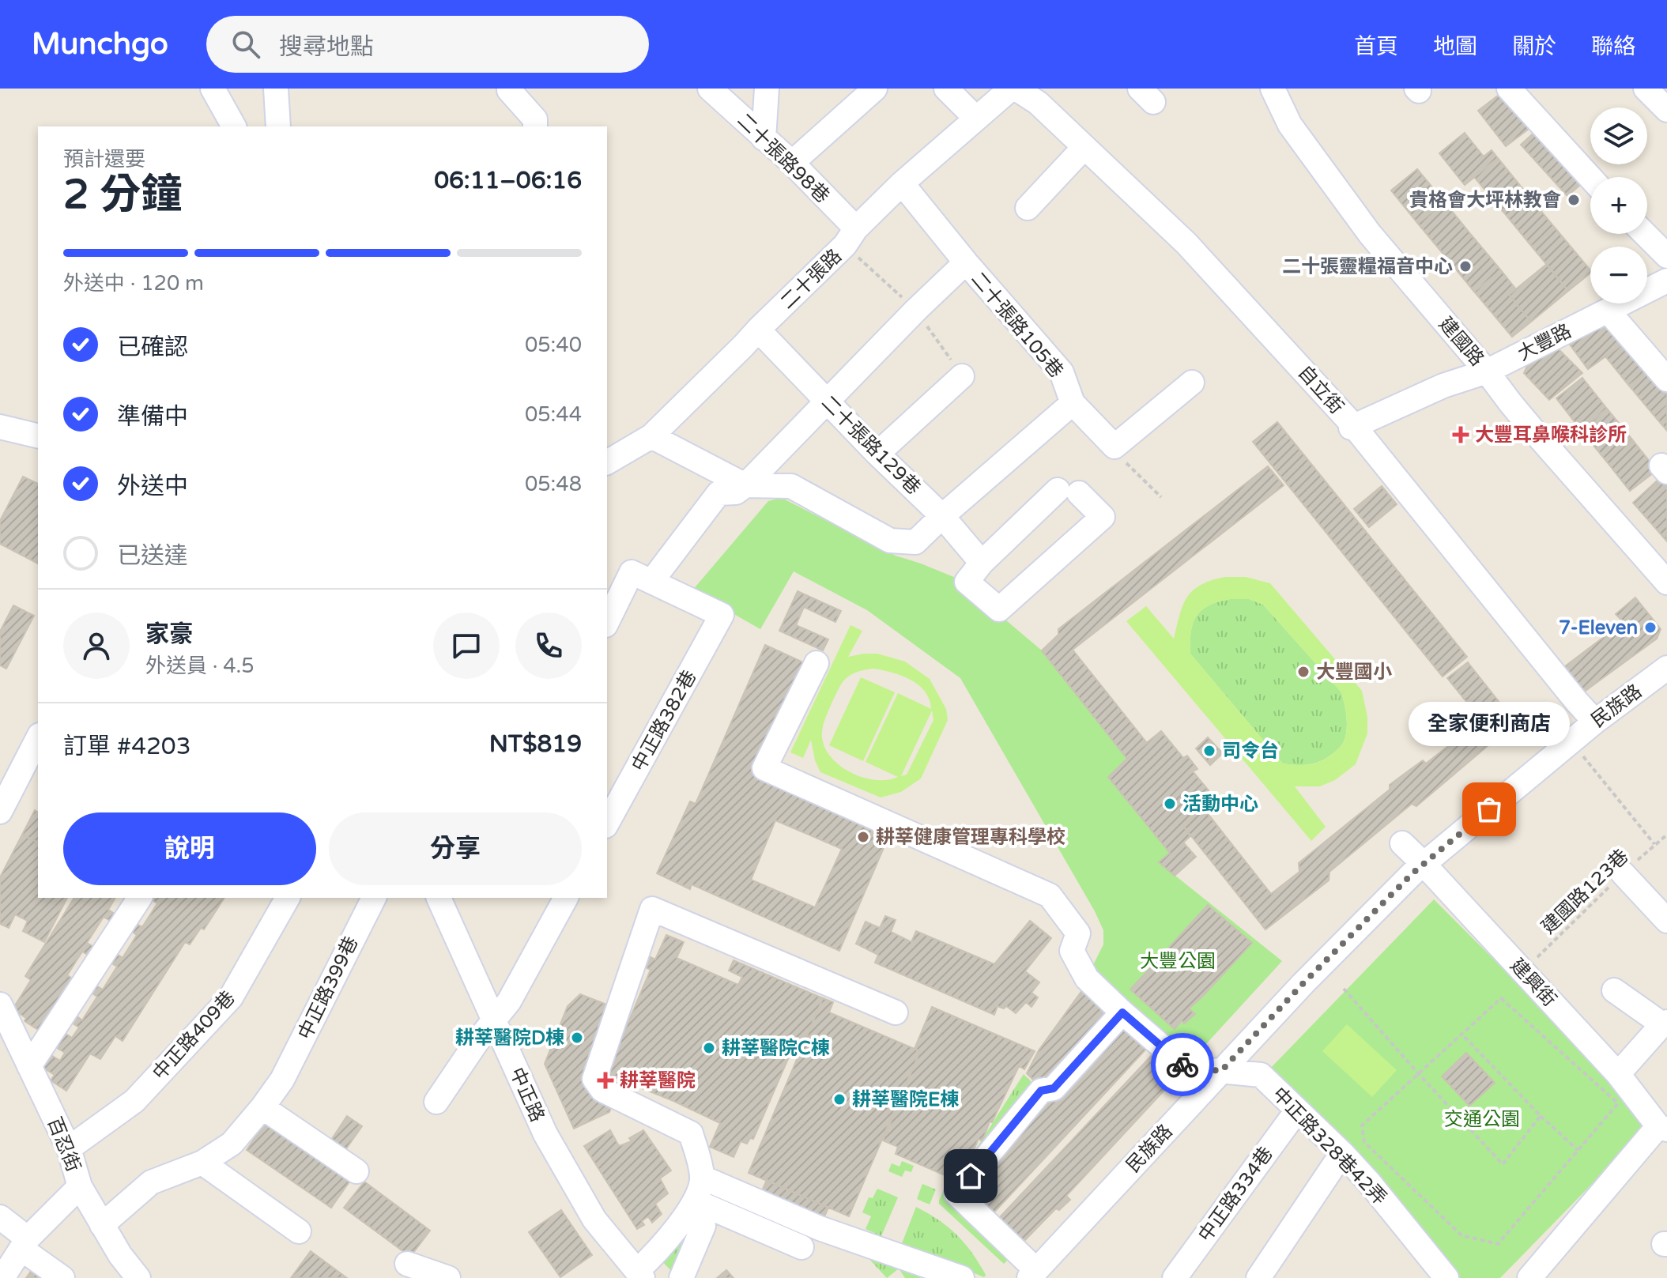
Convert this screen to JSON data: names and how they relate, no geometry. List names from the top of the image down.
{
  "streets": {
    "street": [
      "二十張路98巷",
      "二十張路",
      "二十張路105巷",
      "建國路",
      "大豐路",
      "自立街",
      "二十張路129巷",
      "民族路",
      "中正路382巷",
      "建興街",
      "中正路399巷",
      "中正路409巷",
      "中正路",
      "百忍街",
      "中正路328巷42弄",
      "中正路334巷"
    ],
    "path": ["建國路123巷"]
  },
  "crossings": [
    ["二十張路98巷", "二十張路"],
    ["二十張路", "二十張路105巷"],
    ["二十張路", "自立街"],
    ["二十張路", "二十張路129巷"],
    ["建國路", "大豐路"],
    ["大豐路", "自立街"],
    ["自立街", "民族路"],
    ["民族路", "建興街"],
    ["民族路", "中正路328巷42弄"],
    ["建國路123巷", "建興街"],
    ["中正路399巷", "百忍街"],
    ["中正路409巷", "百忍街"],
    ["中正路328巷42弄", "中正路334巷"]
  ],
  "parks": ["大豐公園", "交通公園"],
  "places": {
    "other": [
      "貴格會大坪林教會",
      "二十張靈糧福音中心",
      "7-Eleven",
      "大豐國小",
      "司令台",
      "活動中心",
      "全家便利商店",
      "耕莘健康管理專科學校",
      "耕莘醫院D棟",
      "耕莘醫院C棟",
      "耕莘醫院E棟"
    ],
    "health": ["大豐耳鼻喉科診所", "耕莘醫院"]
  },
  "page": {
    "header": "Munchgo",
    "search": "搜尋地點",
    "nav": [
      "首頁",
      "地圖",
      "關於",
      "聯絡"
    ],
    "map_buttons": ["+", "−"],
    "heading": ["2 分鐘", "預計還要", "06:11–06:16"],
    "panel": [
      "家豪",
      "外送員 · 4.5",
      "訂單 #4203",
      "NT$819"
    ],
    "bar": "外送中 · 120 m",
    "list": [
      ["已確認", "05:40"],
      ["準備中", "05:44"],
      ["外送中", "05:48"],
      "已送達"
    ],
    "bubble": "全家便利商店",
    "buttons": ["說明", "分享"]
  }
}
